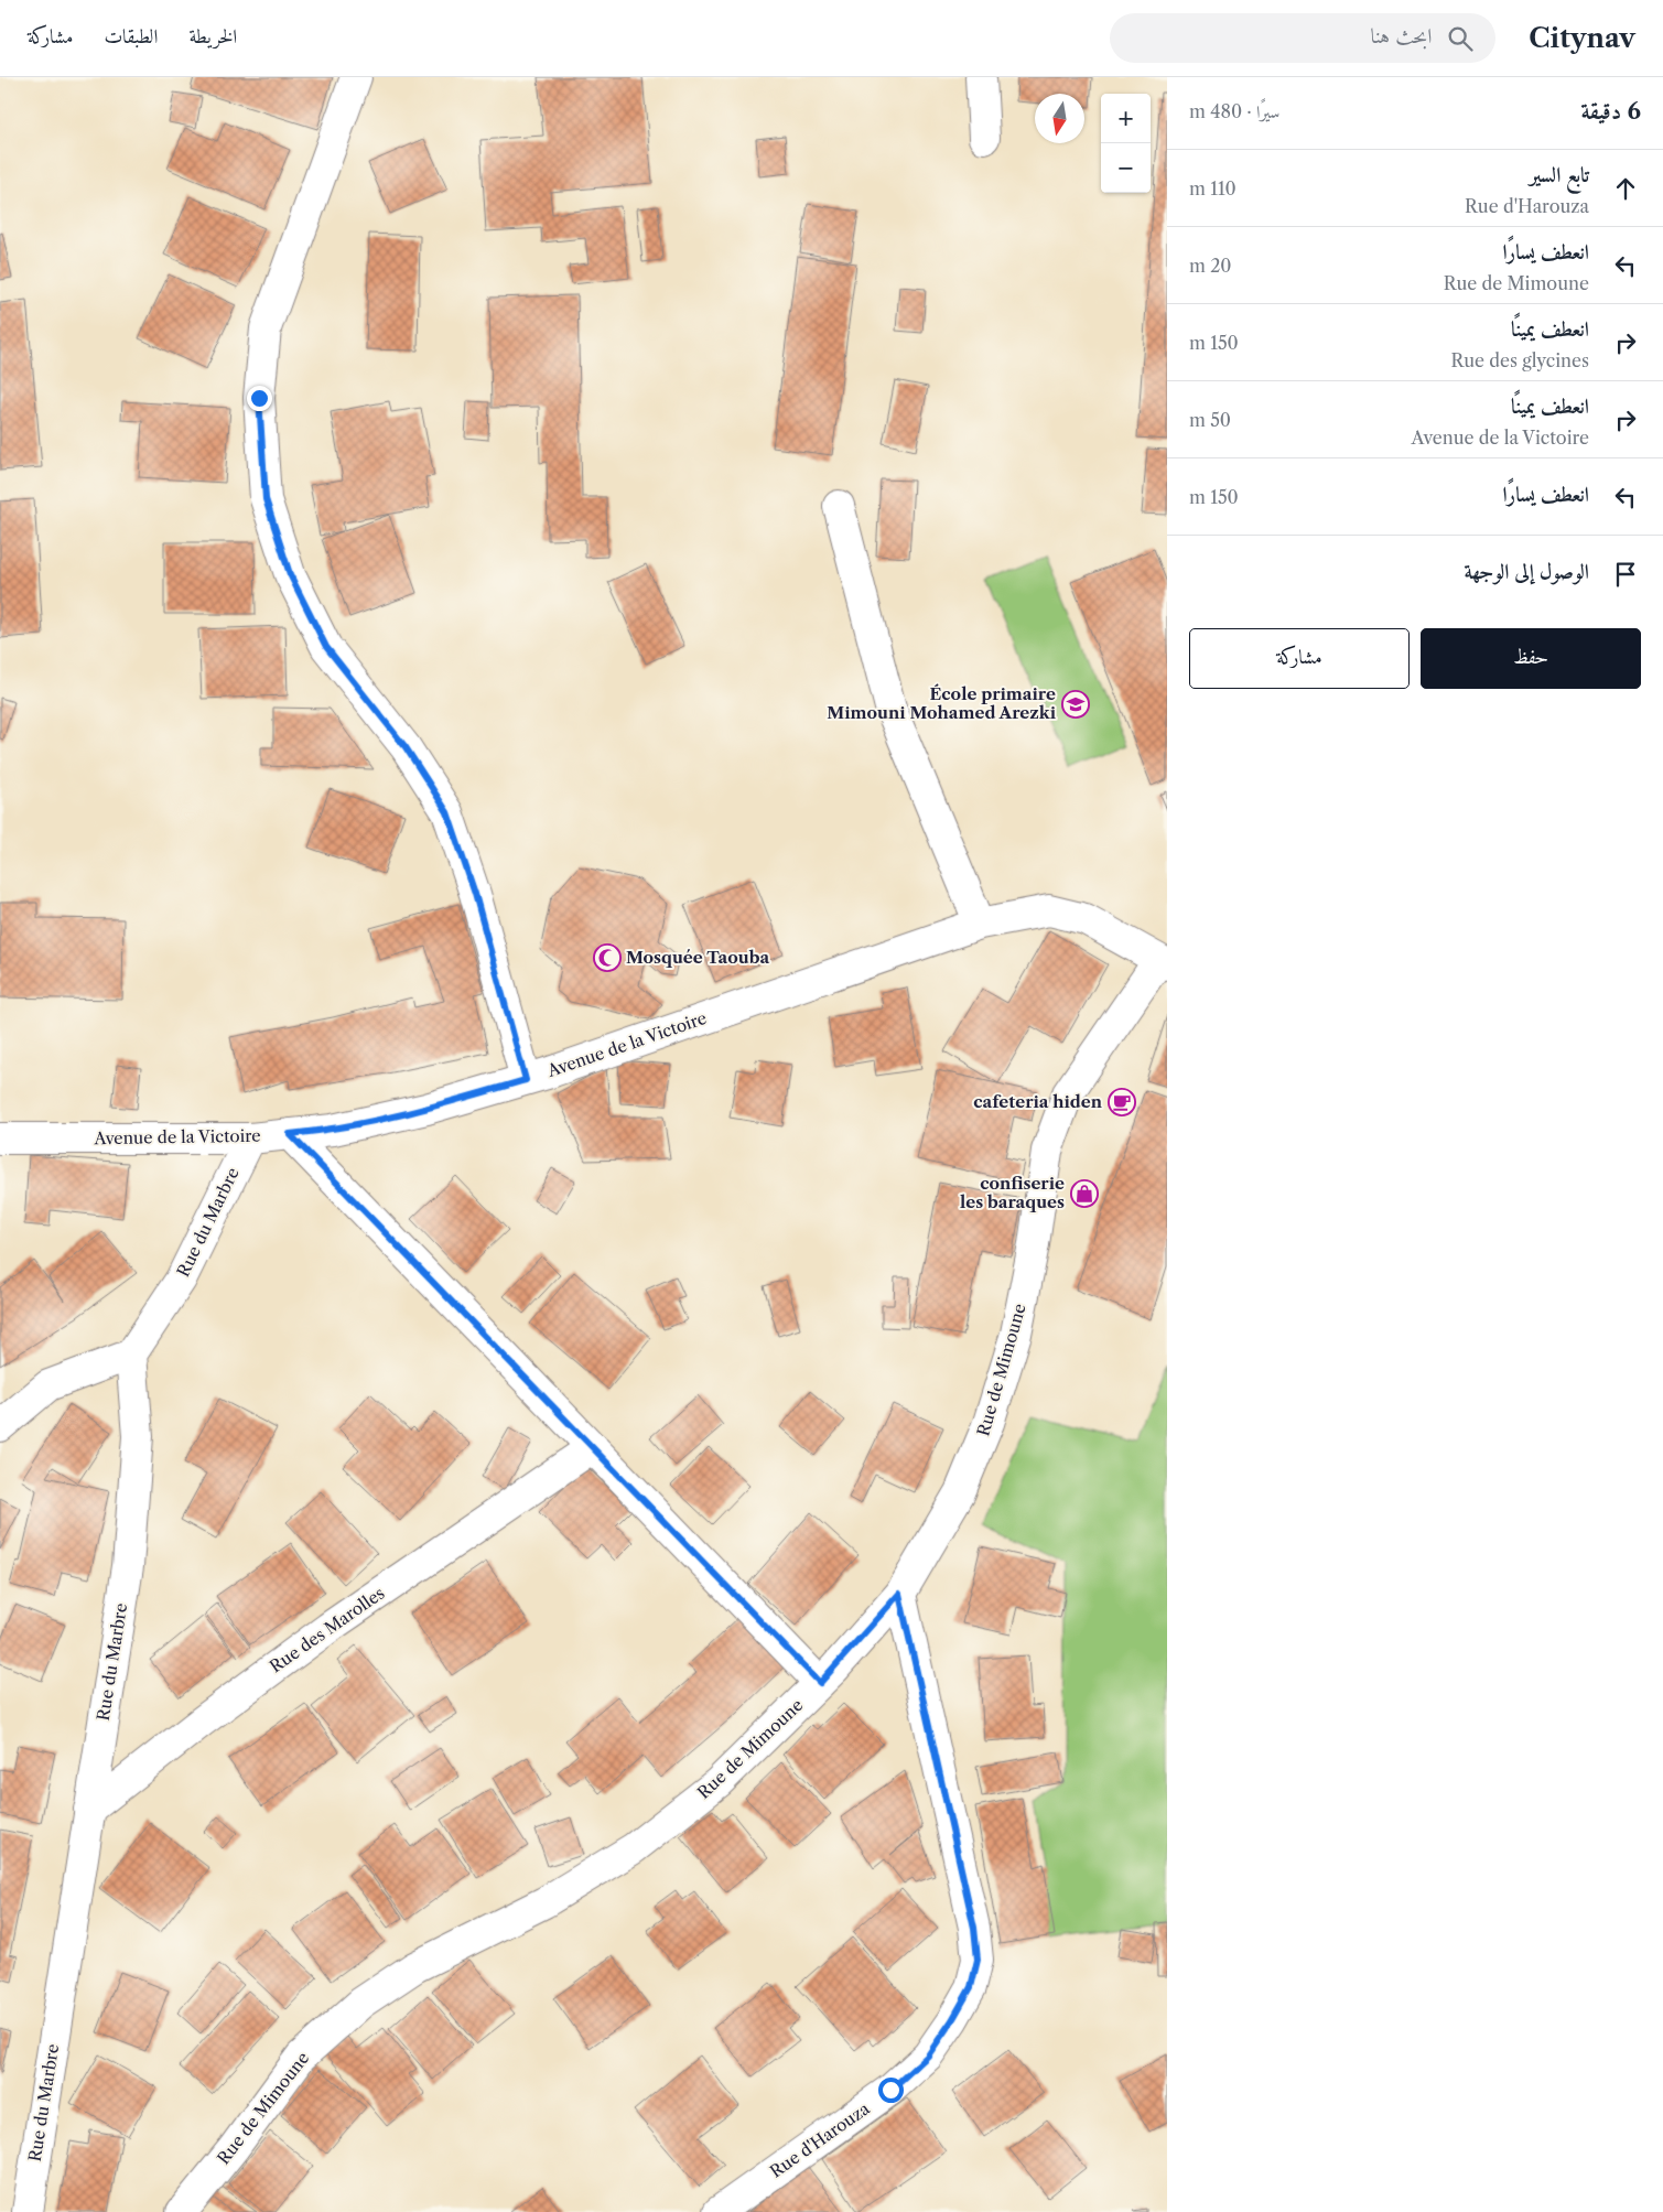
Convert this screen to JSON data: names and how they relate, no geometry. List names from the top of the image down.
{
  "streets": {
    "street": [
      "Avenue de la Victoire",
      "Rue du Marbre",
      "Rue de Mimoune",
      "Rue des Marolles",
      "Rue d'Harouza"
    ]
  },
  "crossings": [
    ["Avenue de la Victoire", "Rue du Marbre"],
    ["Avenue de la Victoire", "Rue de Mimoune"],
    ["Rue du Marbre", "Rue des Marolles"],
    ["Rue de Mimoune", "Rue d'Harouza"]
  ],
  "places": {
    "school or university": ["École primaire Mimouni Mohamed Arezki"],
    "mosque": ["Mosquée Taouba"],
    "cafe": ["cafeteria hiden"],
    "shop": ["confiserie les baraques"]
  },
  "north": "bottom",
  "page": {
    "header": "Citynav",
    "search": "ابحث هنا",
    "nav": ["الخريطة", "الطبقات", "مشاركة"],
    "heading": ["6 دقيقة", "سيرًا · 480 m"],
    "map_buttons": ["+", "−"],
    "list": [
      ["تابع السير", "Rue d'Harouza", "110 m"],
      ["انعطف يسارًا", "Rue de Mimoune", "20 m"],
      ["انعطف يمينًا", "Rue des glycines", "150 m"],
      ["انعطف يمينًا", "Avenue de la Victoire", "50 m"],
      ["انعطف يسارًا", "150 m"],
      "الوصول إلى الوجهة"
    ],
    "buttons": ["حفظ", "مشاركة"]
  }
}
